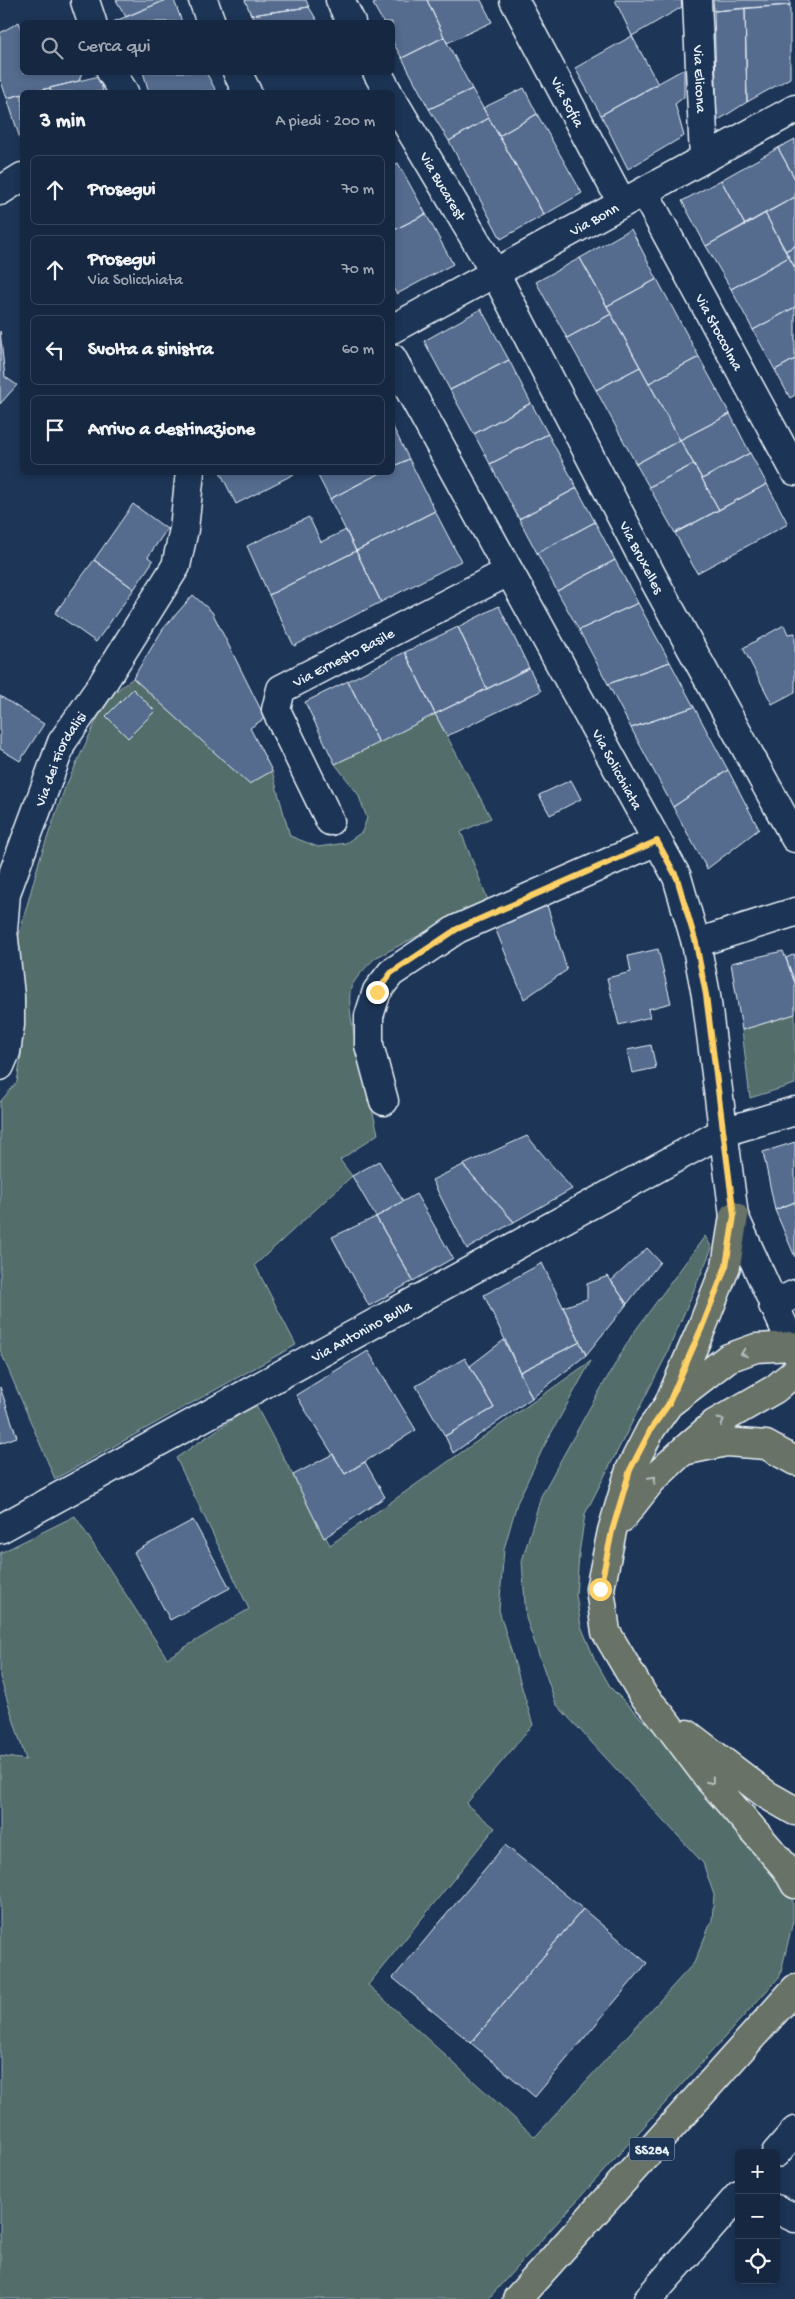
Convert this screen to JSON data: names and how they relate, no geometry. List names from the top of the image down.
{
  "streets": {
    "main road": ["SS284"],
    "street": [
      "Via Elicona",
      "Via Sofia",
      "Via Bucarest",
      "Via Bonn",
      "Via Stoccolma",
      "Via Bruxelles",
      "Via Ernesto Basile",
      "Via dei Fiordalisi",
      "Via Solicchiata",
      "Via Antonino Bulla"
    ]
  },
  "crossings": [
    ["Via Elicona", "Via Bonn"],
    ["Via Sofia", "Via Bonn"],
    ["Via Sofia", "Via Stoccolma"],
    ["Via Bucarest", "Via Bonn"],
    ["Via Bucarest", "Via Bruxelles"],
    ["Via Bonn", "Via Stoccolma"],
    ["Via Bonn", "Via Bruxelles"],
    ["Via Ernesto Basile", "Via Solicchiata"],
    ["Via Solicchiata", "Via Antonino Bulla"]
  ],
  "page": {
    "search": "Cerca qui",
    "heading": ["3 min", "A piedi · 200 m"],
    "list": [
      ["Prosegui", "70 m"],
      ["Prosegui", "Via Solicchiata", "70 m"],
      ["Svolta a sinistra", "60 m"],
      "Arrivo a destinazione"
    ],
    "map_buttons": ["+", "−"]
  }
}
